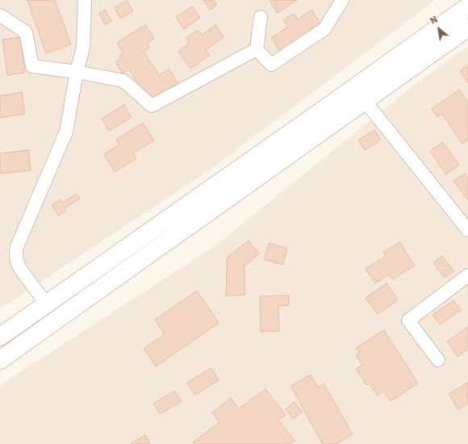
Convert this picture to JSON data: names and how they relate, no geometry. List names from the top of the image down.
{
  "north": "top left"
}
